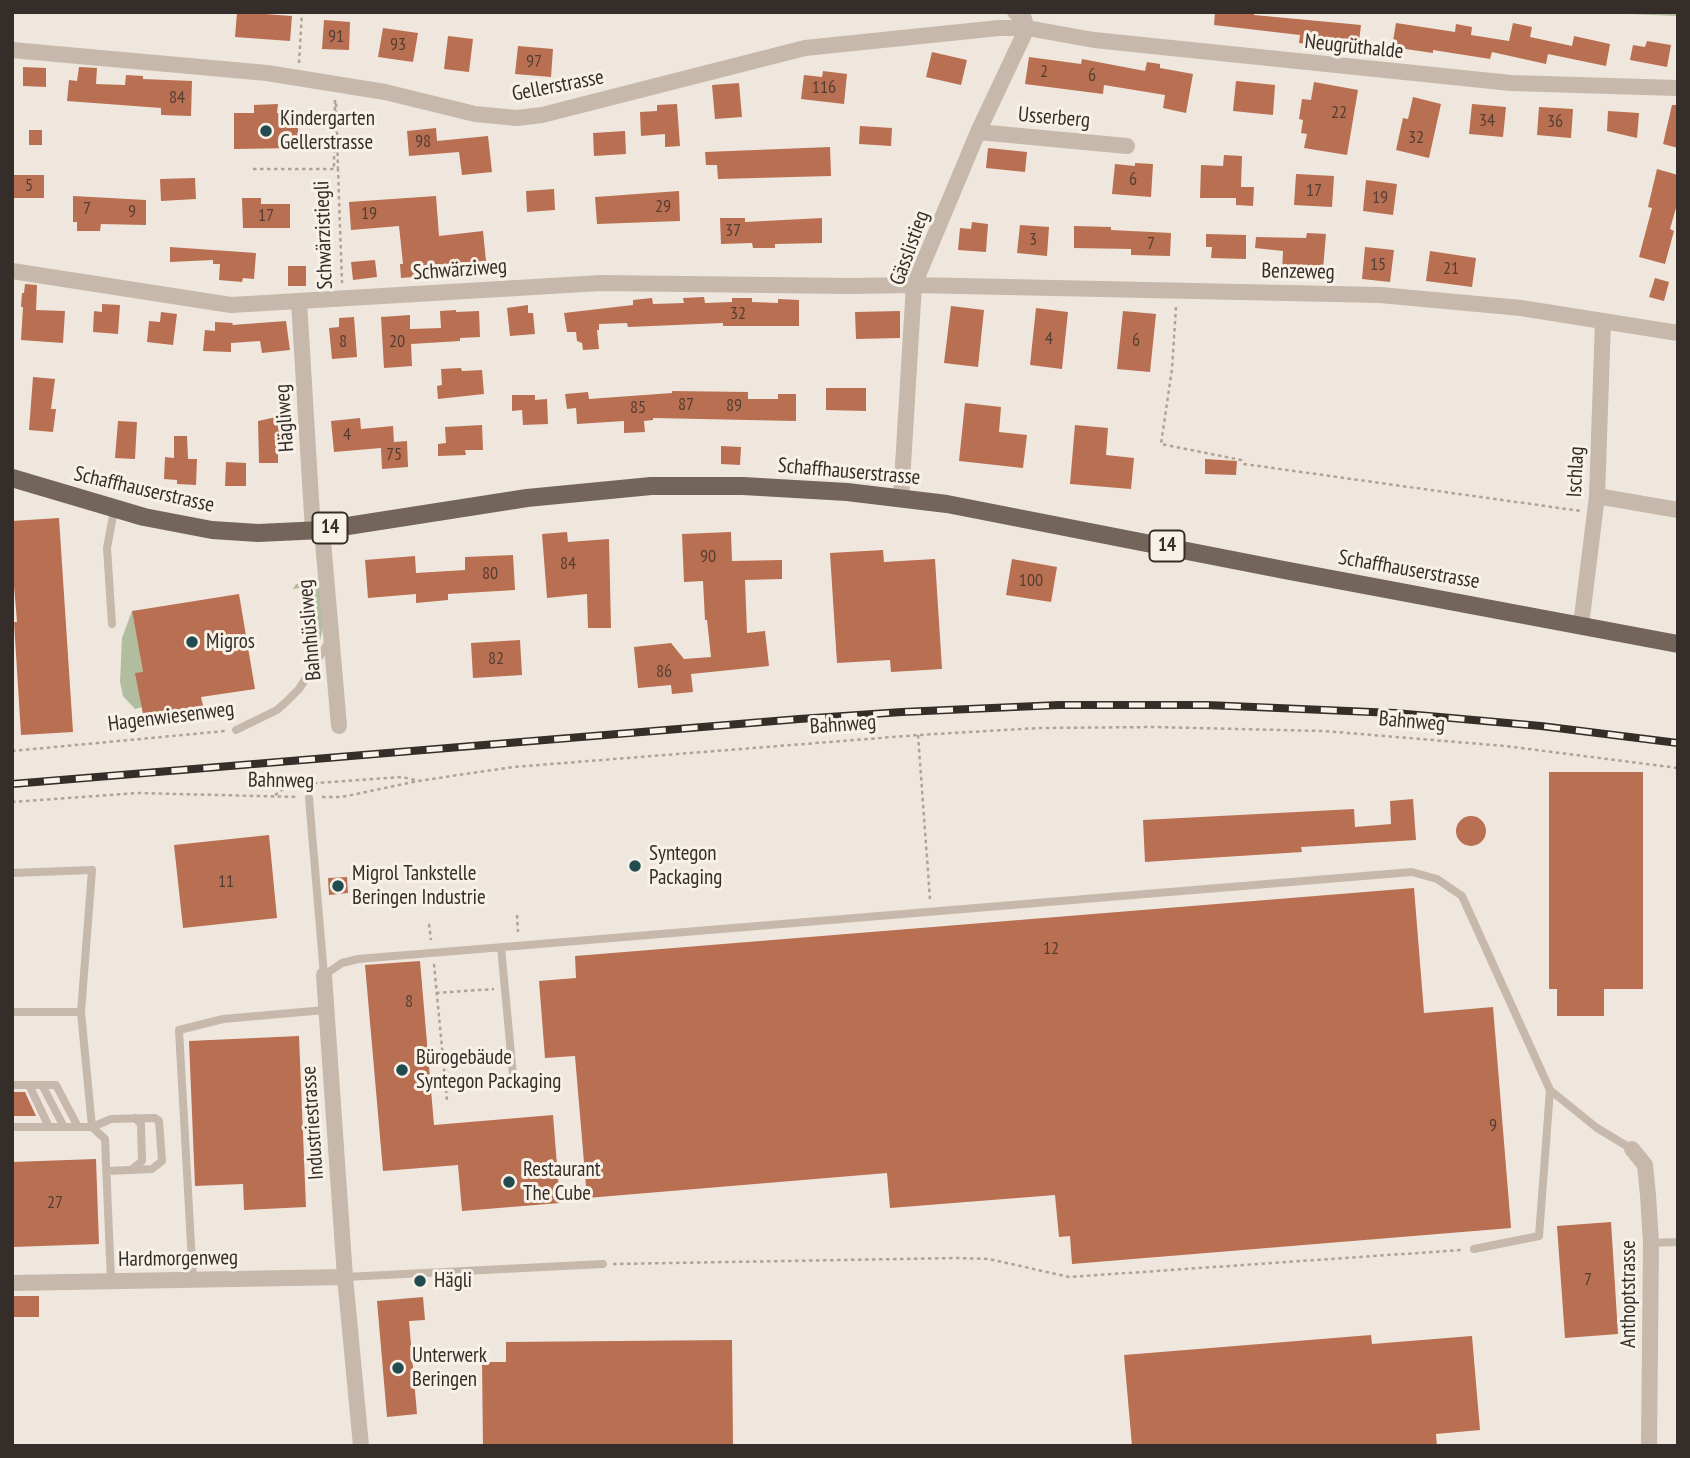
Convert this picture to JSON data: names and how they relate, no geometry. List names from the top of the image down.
{
  "streets": {
    "main road": ["Schaffhauserstrasse", "14"],
    "street": [
      "Neugrüthalde",
      "Gellerstrasse",
      "Usserberg",
      "Gässlistieg",
      "Schwärziweg",
      "Benzeweg",
      "Hägliweg",
      "Ischlag",
      "Bahnhüsliweg",
      "Industriestrasse",
      "Hardmorgenweg",
      "Anthoptstrasse"
    ],
    "lane": ["Hagenwiesenweg"],
    "path": ["Schwärzistiegli", "Bahnweg"]
  },
  "crossings": [
    ["Neugrüthalde", "Gellerstrasse"],
    ["Neugrüthalde", "Gässlistieg"],
    ["Gellerstrasse", "Gässlistieg"],
    ["Usserberg", "Gässlistieg"],
    ["Schwärzistiegli", "Schwärziweg"],
    ["Gässlistieg", "Schwärziweg"],
    ["Gässlistieg", "Benzeweg"],
    ["Gässlistieg", "Schaffhauserstrasse"],
    ["Schwärziweg", "Benzeweg"],
    ["Schwärziweg", "Hägliweg"],
    ["Benzeweg", "Ischlag"],
    ["Hägliweg", "Schaffhauserstrasse"],
    ["Hägliweg", "Bahnhüsliweg"],
    ["Schaffhauserstrasse", "Ischlag"],
    ["Schaffhauserstrasse", "Bahnhüsliweg"],
    ["Bahnhüsliweg", "Hagenwiesenweg"],
    ["Bahnweg", "Industriestrasse"],
    ["Industriestrasse", "Hardmorgenweg"]
  ],
  "places": [
    "Kindergarten Gellerstrasse",
    "Migros",
    "Syntegon Packaging",
    "Migrol Tankstelle Beringen Industrie",
    "Bürogebäude Syntegon Packaging",
    "Restaurant The Cube",
    "Hägli",
    "Unterwerk Beringen"
  ],
  "house_numbers": [
    "91",
    "93",
    "97",
    "2",
    "6",
    "116",
    "84",
    "22",
    "34",
    "36",
    "32",
    "98",
    "6",
    "5",
    "17",
    "19",
    "29",
    "7",
    "9",
    "19",
    "17",
    "37",
    "3",
    "7",
    "15",
    "21",
    "32",
    "4",
    "6",
    "8",
    "20",
    "87",
    "89",
    "85",
    "4",
    "75",
    "90",
    "84",
    "80",
    "100",
    "82",
    "86",
    "11",
    "12",
    "8",
    "9",
    "27",
    "7"
  ]
}
